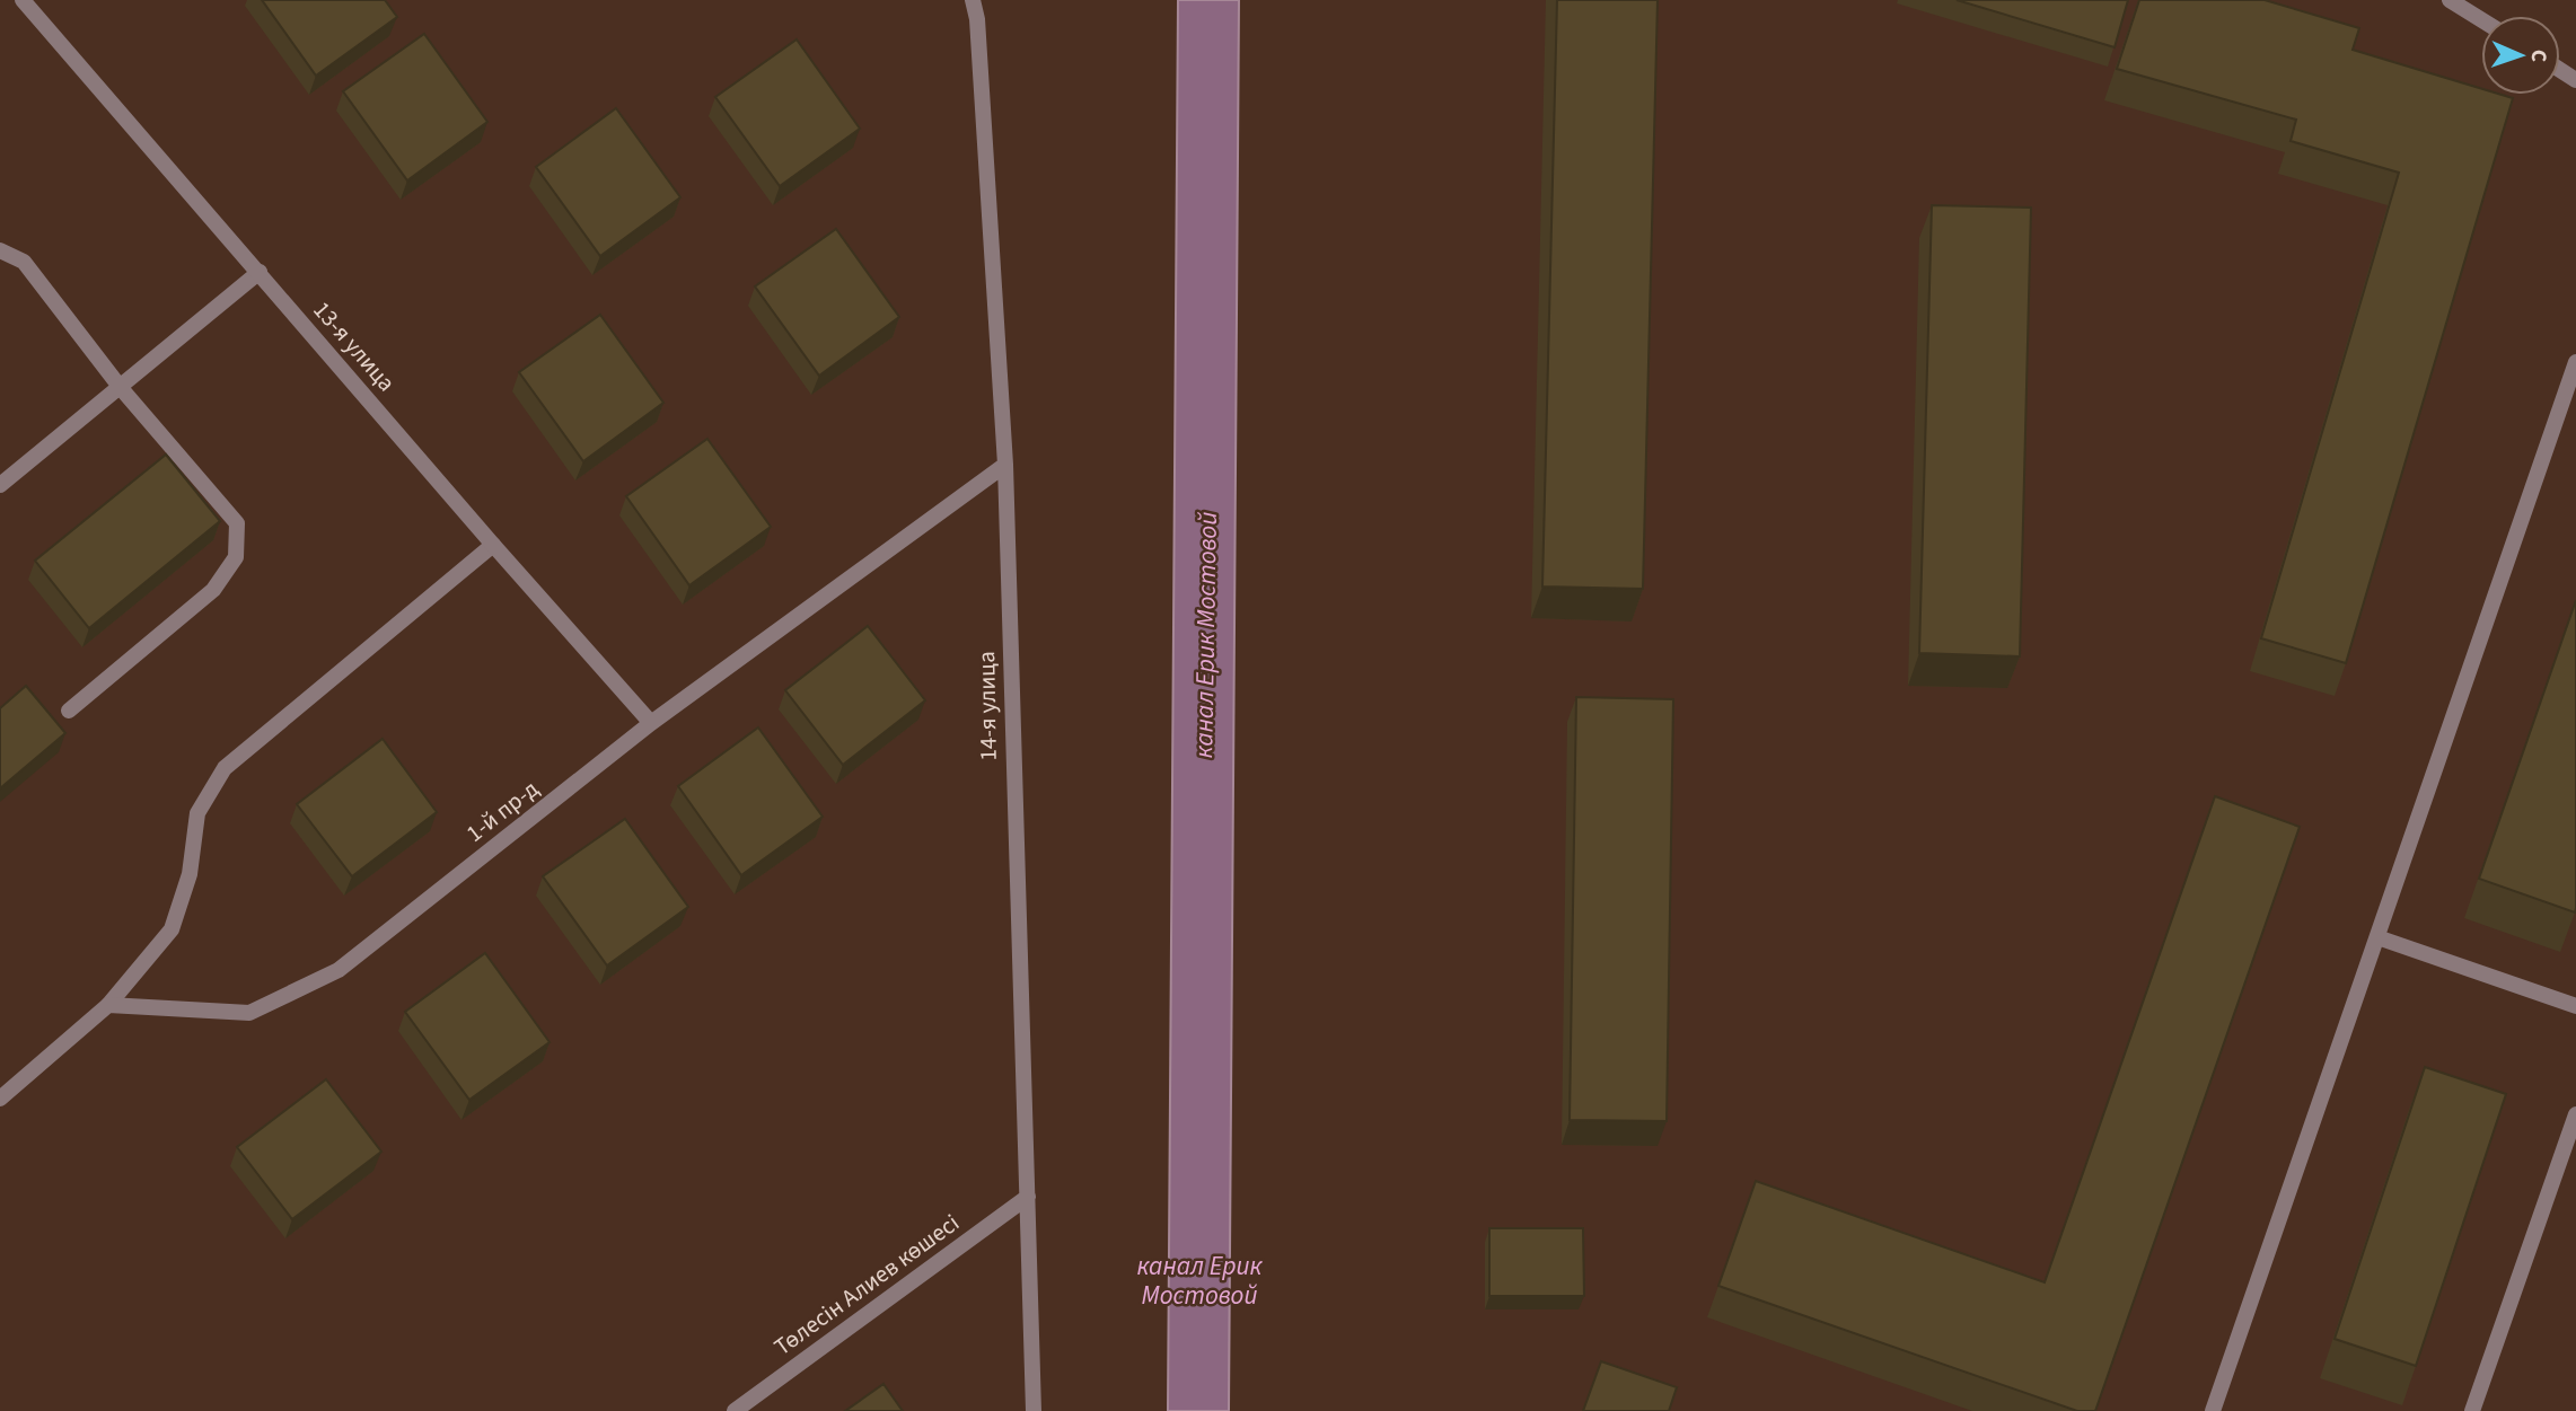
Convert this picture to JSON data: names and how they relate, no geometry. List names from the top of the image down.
{
  "streets": {
    "street": [
      "13-я улица",
      "14-я улица",
      "1-й пр-д",
      "Төлесін Алиев көшесі"
    ]
  },
  "crossings": [
    ["13-я улица", "1-й пр-д"],
    ["14-я улица", "1-й пр-д"],
    ["14-я улица", "Төлесін Алиев көшесі"]
  ],
  "water": ["канал Ерик Мостовой"],
  "north": "right"
}
